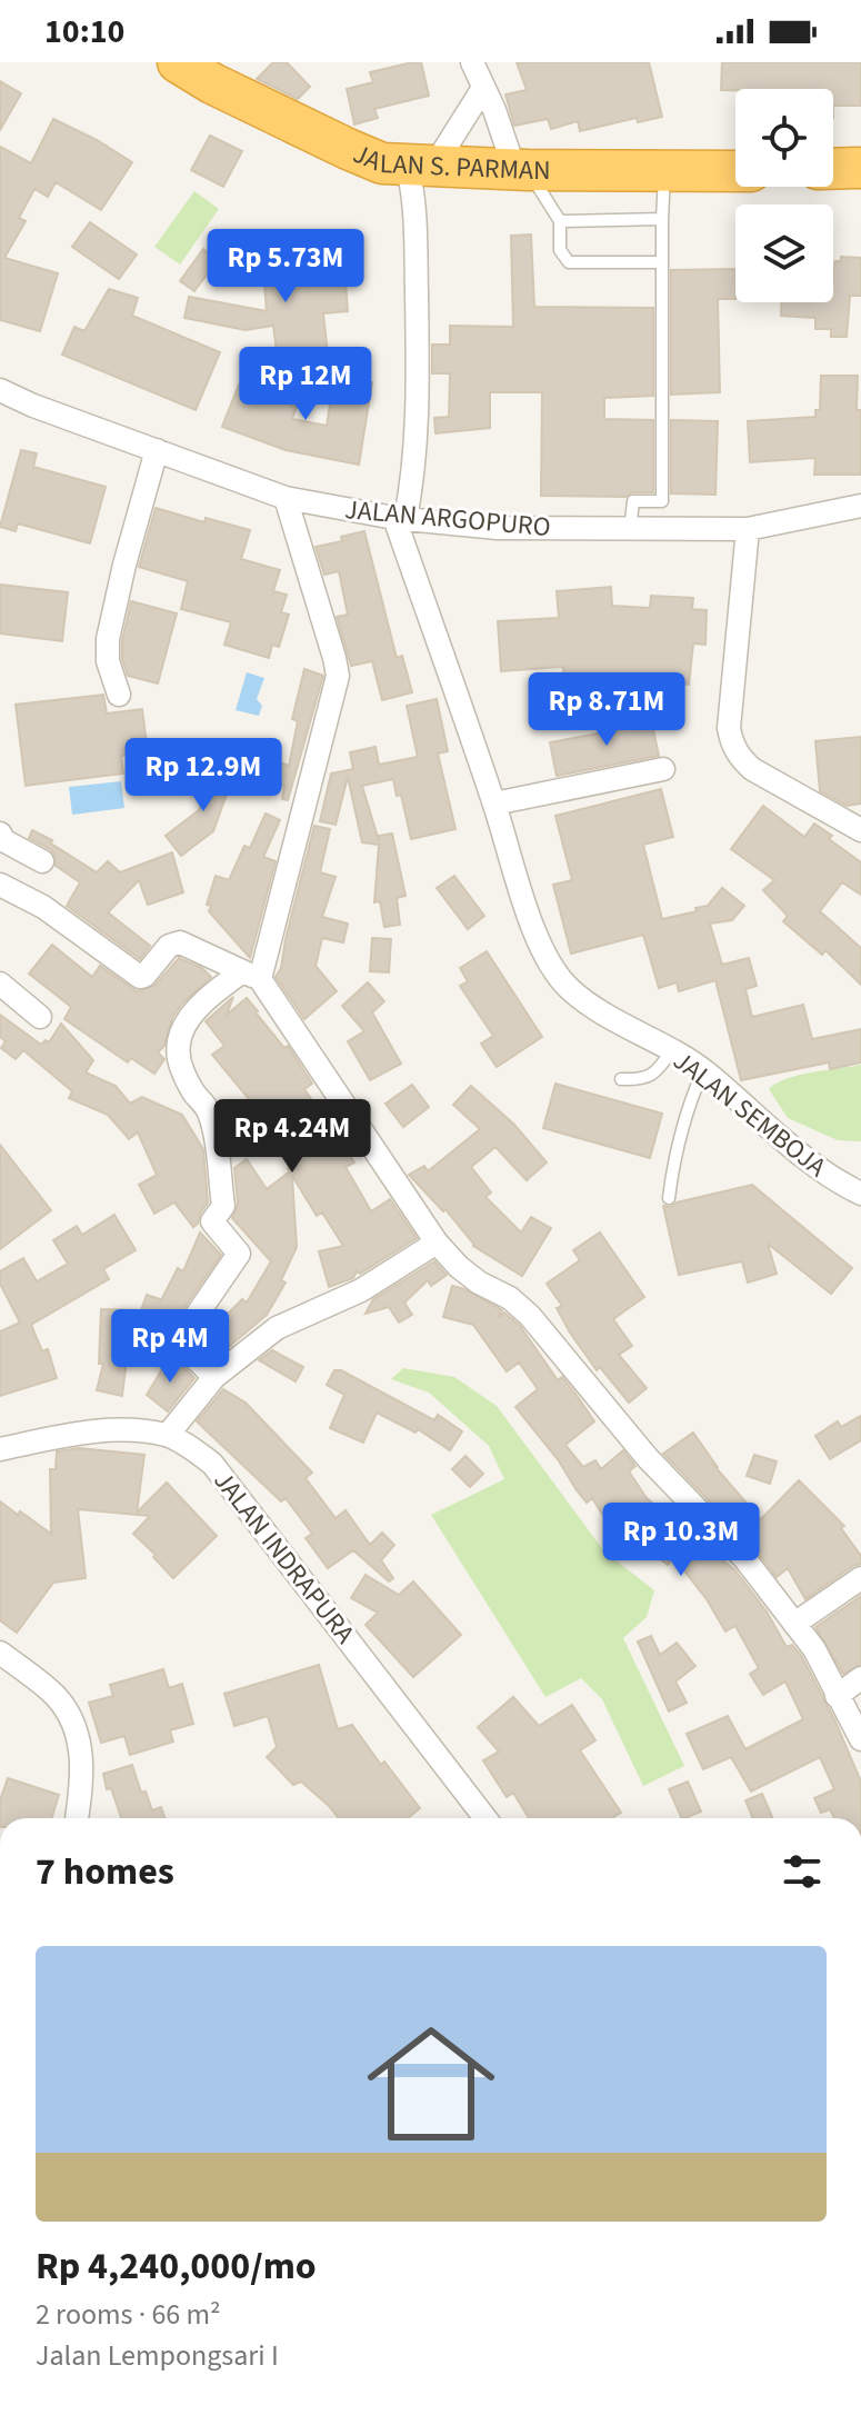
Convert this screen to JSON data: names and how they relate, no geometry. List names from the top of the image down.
{
  "streets": {
    "highway": ["JALAN S. PARMAN"],
    "street": ["JALAN ARGOPURO", "JALAN SEMBOJA", "JALAN INDRAPURA"]
  },
  "crossings": [
    ["JALAN ARGOPURO", "JALAN SEMBOJA"]
  ],
  "page": {
    "status": "10:10",
    "price": [
      "Rp 5.73M",
      "Rp 12M",
      "Rp 8.71M",
      "Rp 12.9M",
      "Rp 4.24M",
      "Rp 4M",
      "Rp 10.3M"
    ],
    "heading": "7 homes",
    "list": [
      {
        "name": "Rp 4,240,000/mo",
        "note": "2 rooms · 66 m² · Jalan Lempongsari I"
      }
    ]
  }
}
